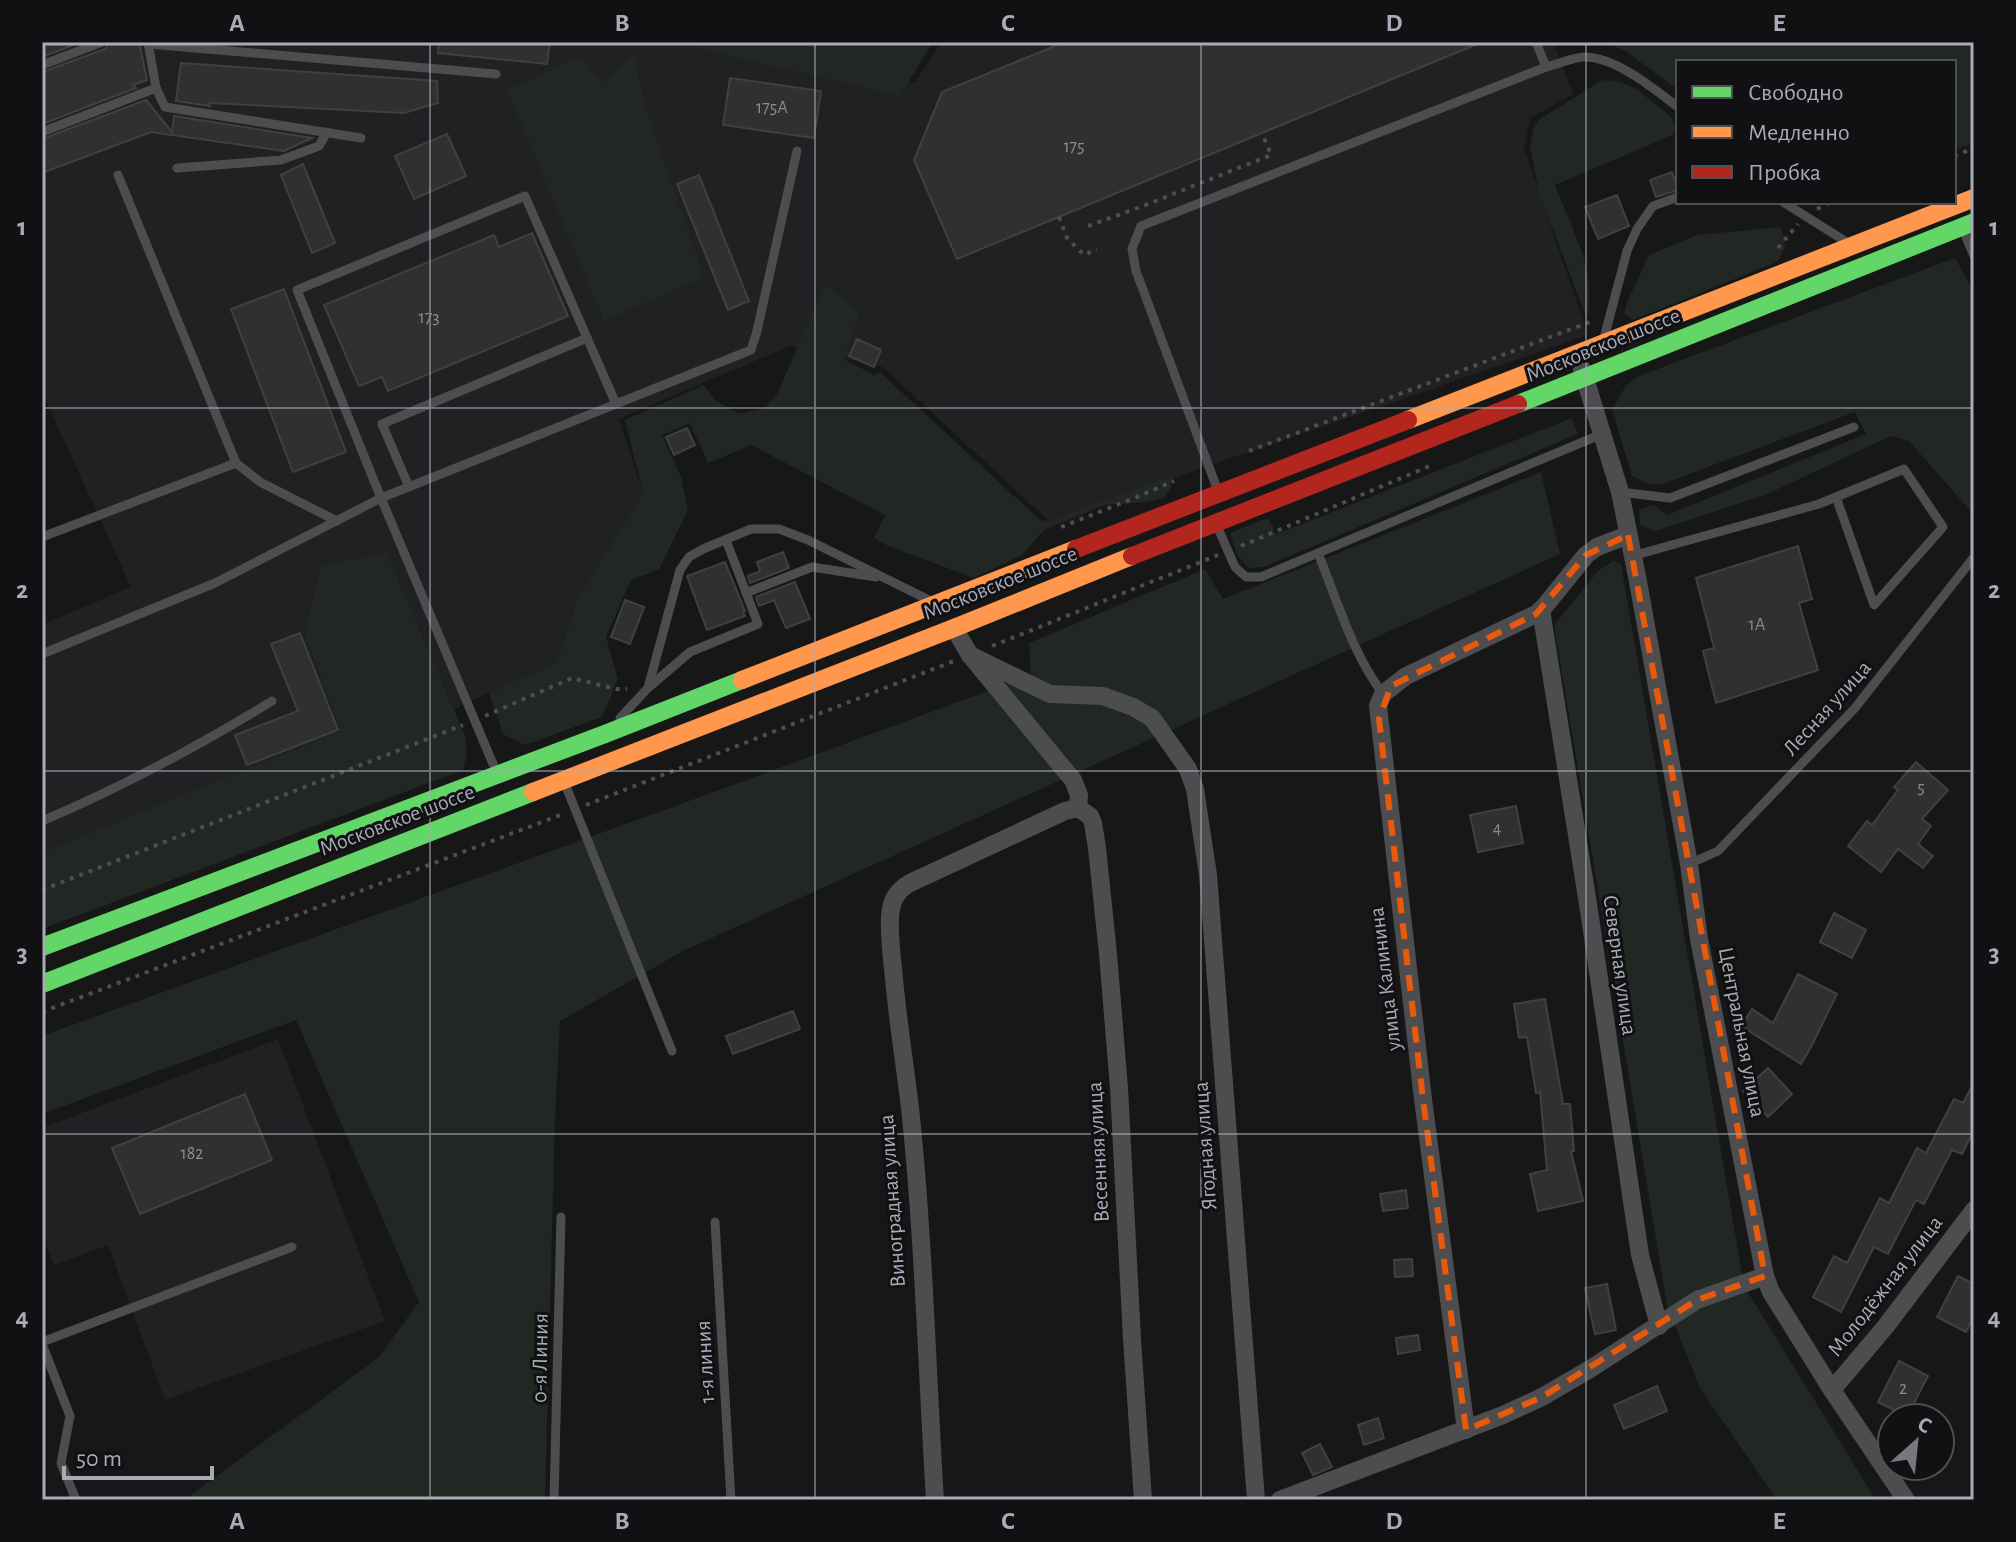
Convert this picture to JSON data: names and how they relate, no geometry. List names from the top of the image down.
{
  "streets": {
    "main road": ["Московское шоссе"],
    "street": [
      "Северная улица",
      "улица Калинина",
      "Центральная улица",
      "Ягодная улица",
      "Весенняя улица",
      "Виноградная улица",
      "Молодёжная улица"
    ],
    "lane": ["Лесная улица", "0-я Линия", "1-я линия"]
  },
  "crossings": [
    ["Московское шоссе", "Центральная улица"],
    ["Московское шоссе", "Весенняя улица"],
    ["Лесная улица", "Центральная улица"],
    ["Центральная улица", "Молодёжная улица"],
    ["Ягодная улица", "Весенняя улица"],
    ["Весенняя улица", "Виноградная улица"]
  ],
  "house_numbers": [
    "175А",
    "175",
    "173",
    "1А",
    "5",
    "4",
    "182",
    "2"
  ],
  "legend": ["Свободно", "Медленно", "Пробка"],
  "scale_bar": "50 m",
  "north": "top right",
  "grid": {
    "columns": [
      "A",
      "B",
      "C",
      "D",
      "E"
    ],
    "rows": [
      "1",
      "2",
      "3",
      "4"
    ]
  }
}
